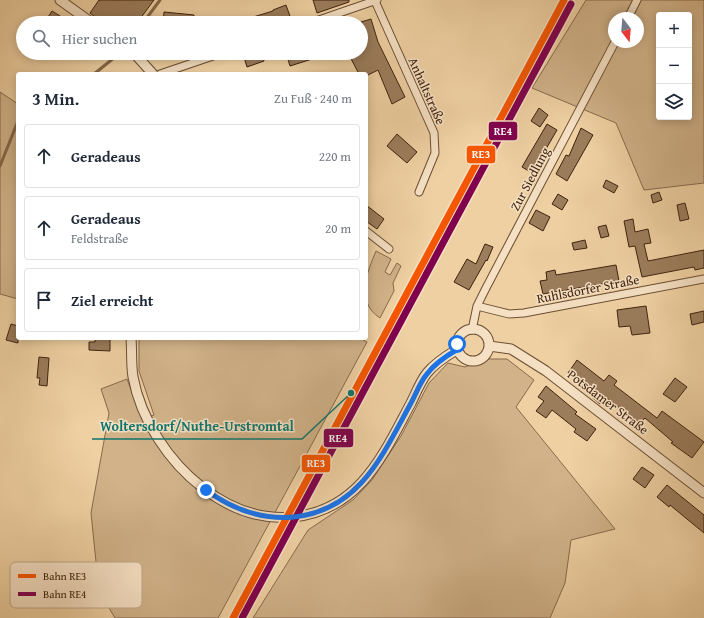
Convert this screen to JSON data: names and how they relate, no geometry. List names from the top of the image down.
{
  "streets": {
    "street": [
      "Anhaltstraße",
      "Zur Siedlung",
      "Ruhlsdorfer Straße",
      "Potsdamer Straße"
    ]
  },
  "crossings": [
    ["Zur Siedlung", "Ruhlsdorfer Straße"],
    ["Zur Siedlung", "Potsdamer Straße"]
  ],
  "places": ["Woltersdorf/Nuthe-Urstromtal"],
  "lines": ["rail line RE3", "rail line RE4"],
  "legend": ["Bahn RE3", "Bahn RE4"],
  "north": "bottom",
  "page": {
    "map_buttons": ["+", "−"],
    "search": "Hier suchen",
    "heading": ["3 Min.", "Zu Fuß · 240 m"],
    "list": [
      ["Geradeaus", "220 m"],
      ["Geradeaus", "Feldstraße", "20 m"],
      "Ziel erreicht"
    ]
  }
}
